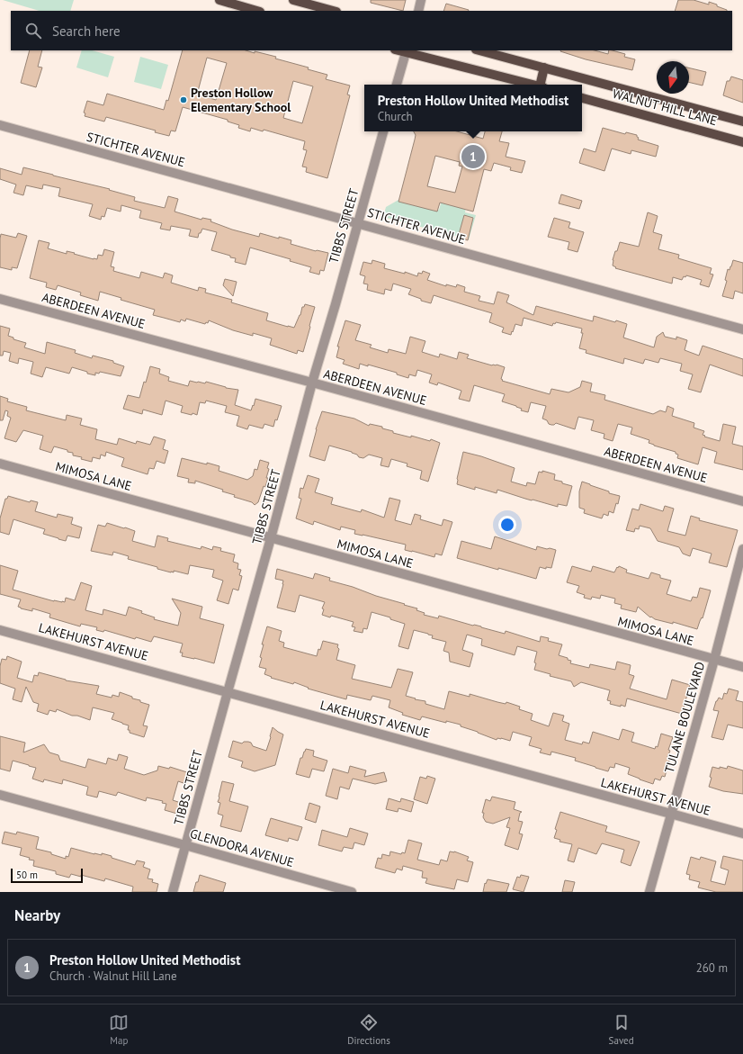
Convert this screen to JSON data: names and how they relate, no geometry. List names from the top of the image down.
{
  "streets": {
    "main road": ["WALNUT HILL LANE"],
    "street": [
      "STICHTER AVENUE",
      "TIBBS STREET",
      "ABERDEEN AVENUE",
      "MIMOSA LANE",
      "LAKEHURST AVENUE",
      "TULANE BOULEVARD",
      "GLENDORA AVENUE"
    ]
  },
  "crossings": [
    ["STICHTER AVENUE", "TIBBS STREET"],
    ["TIBBS STREET", "ABERDEEN AVENUE"],
    ["TIBBS STREET", "MIMOSA LANE"],
    ["TIBBS STREET", "LAKEHURST AVENUE"],
    ["TIBBS STREET", "GLENDORA AVENUE"],
    ["MIMOSA LANE", "TULANE BOULEVARD"],
    ["LAKEHURST AVENUE", "TULANE BOULEVARD"]
  ],
  "places": ["Preston Hollow Elementary School"],
  "scale_bar": "50 m",
  "north": "bottom",
  "page": {
    "search": "Search here",
    "popup": ["Preston Hollow United Methodist", "Church"],
    "pins": "1",
    "scale": "50 m",
    "heading": "Nearby",
    "list": [
      {
        "mark": "1",
        "name": "Preston Hollow United Methodist",
        "note": "Church · Walnut Hill Lane",
        "value": "260 m"
      }
    ],
    "nav": ["Map", "Directions", "Saved"]
  }
}
